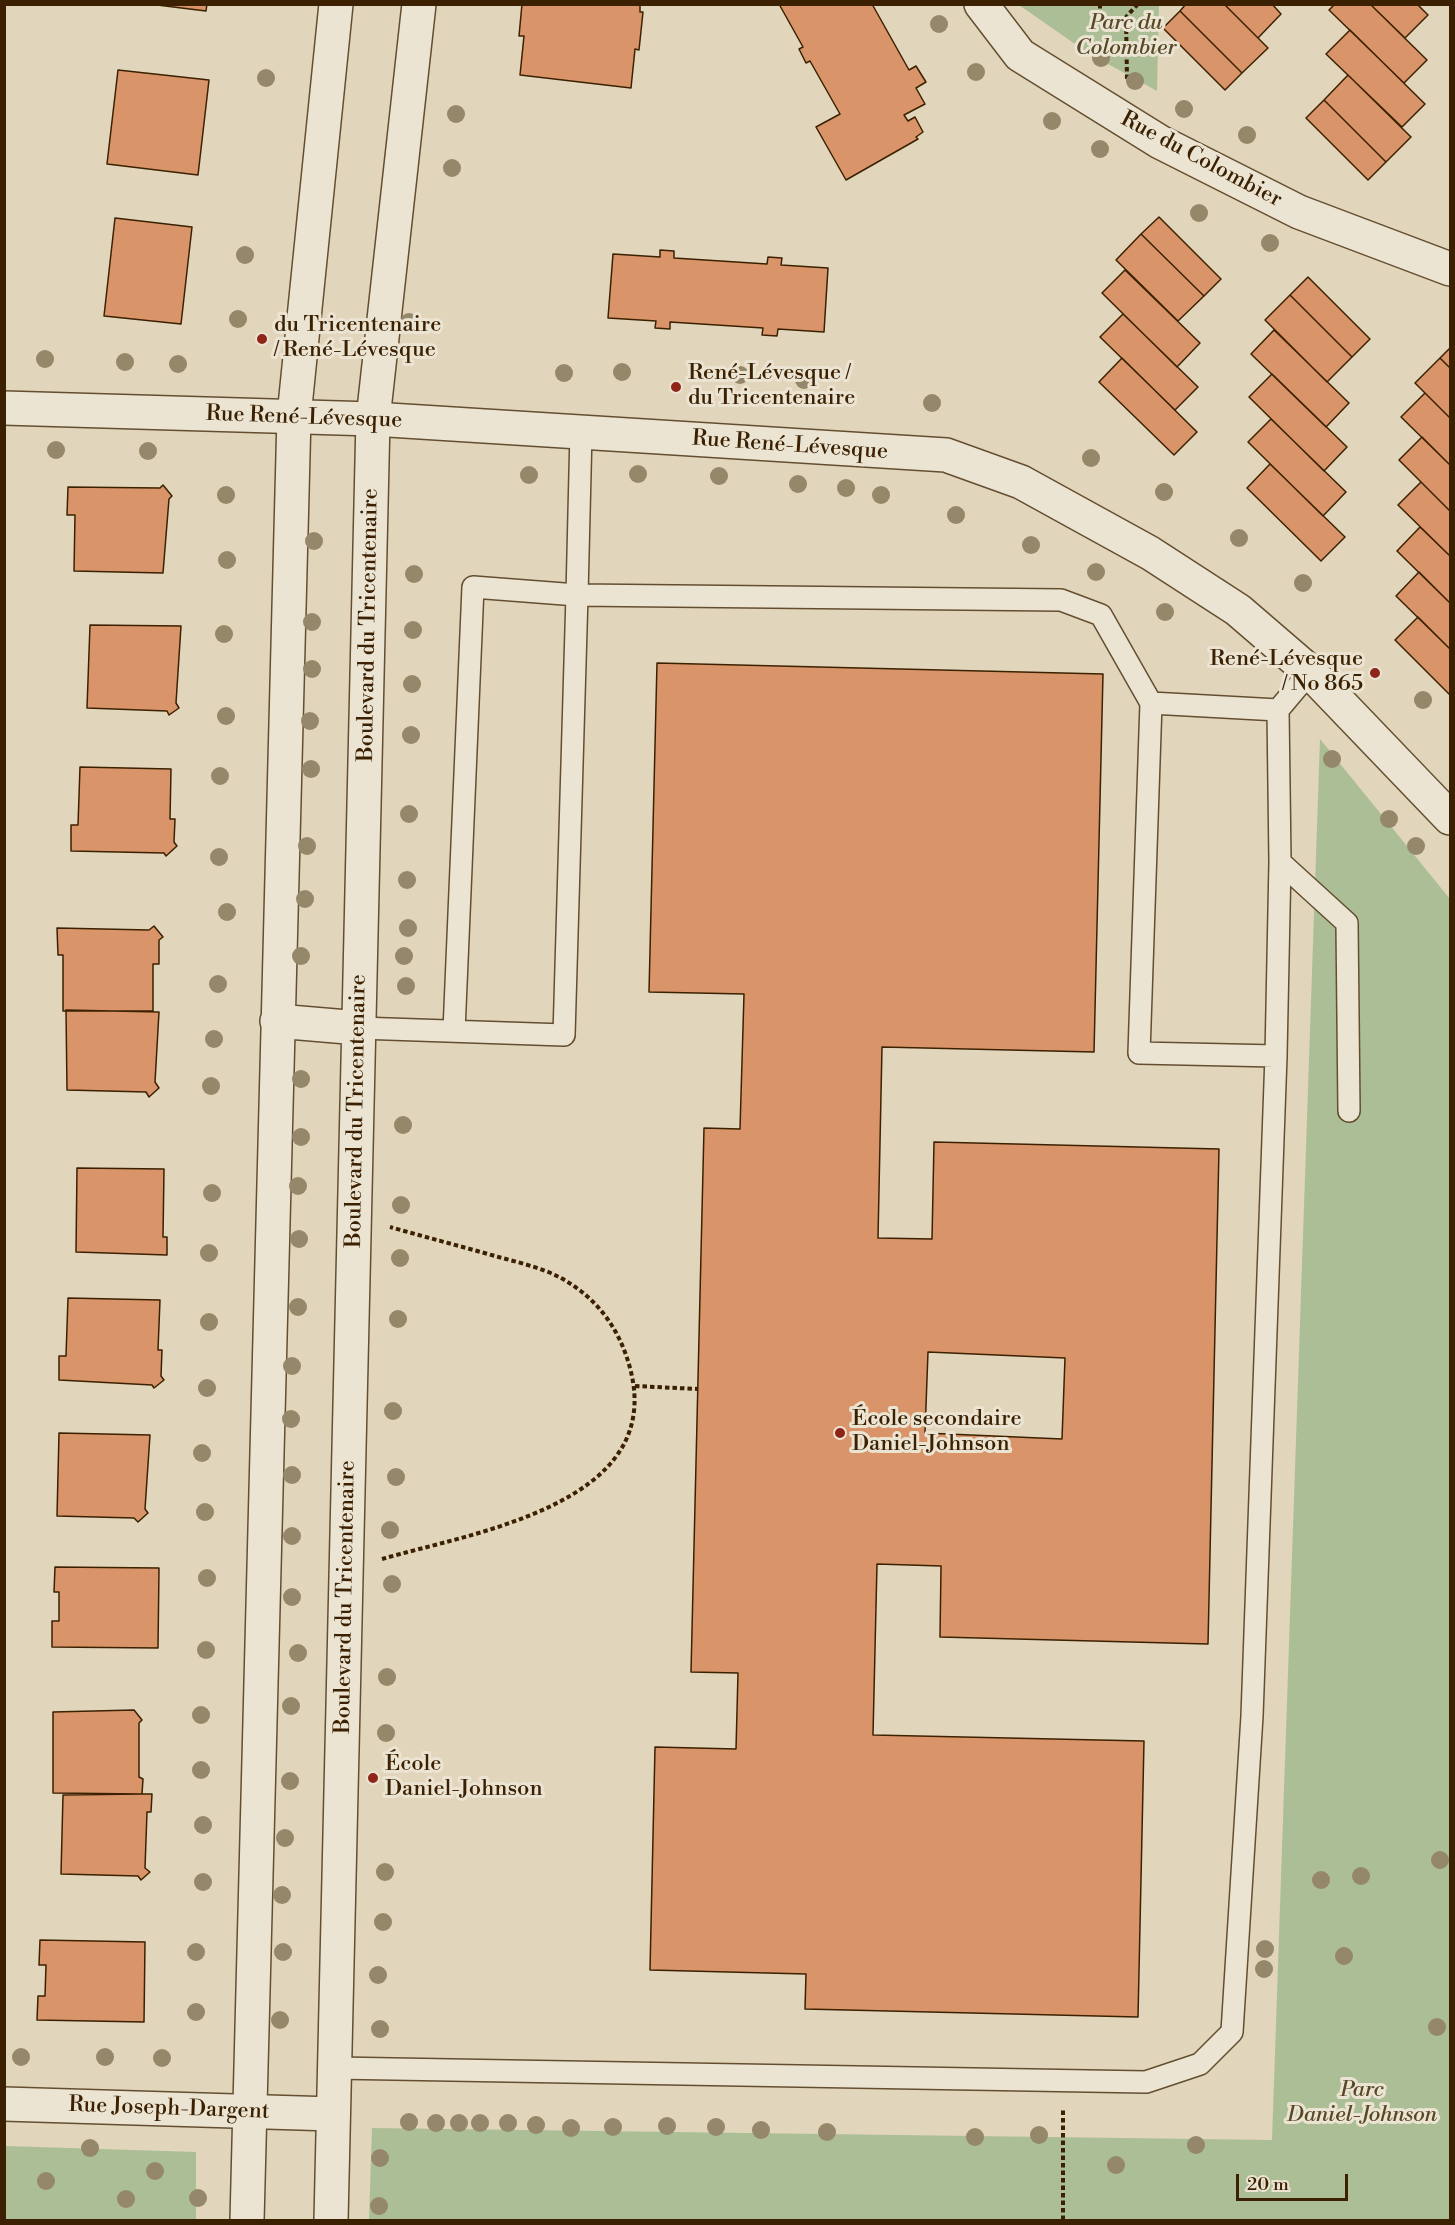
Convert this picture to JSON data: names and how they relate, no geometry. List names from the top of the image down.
{
  "streets": {
    "street": [
      "Rue du Colombier",
      "Rue René-Lévesque",
      "Boulevard du Tricentenaire",
      "Rue Joseph-Dargent"
    ]
  },
  "crossings": [
    ["Rue René-Lévesque", "Boulevard du Tricentenaire"],
    ["Boulevard du Tricentenaire", "Rue Joseph-Dargent"]
  ],
  "parks": ["Parc du Colombier", "Parc Daniel-Johnson"],
  "places": [
    "du Tricentenaire / René-Lévesque",
    "René-Lévesque / du Tricentenaire",
    "René-Lévesque / No 865",
    "École secondaire Daniel-Johnson",
    "École Daniel-Johnson"
  ],
  "scale_bar": "20 m"
}
